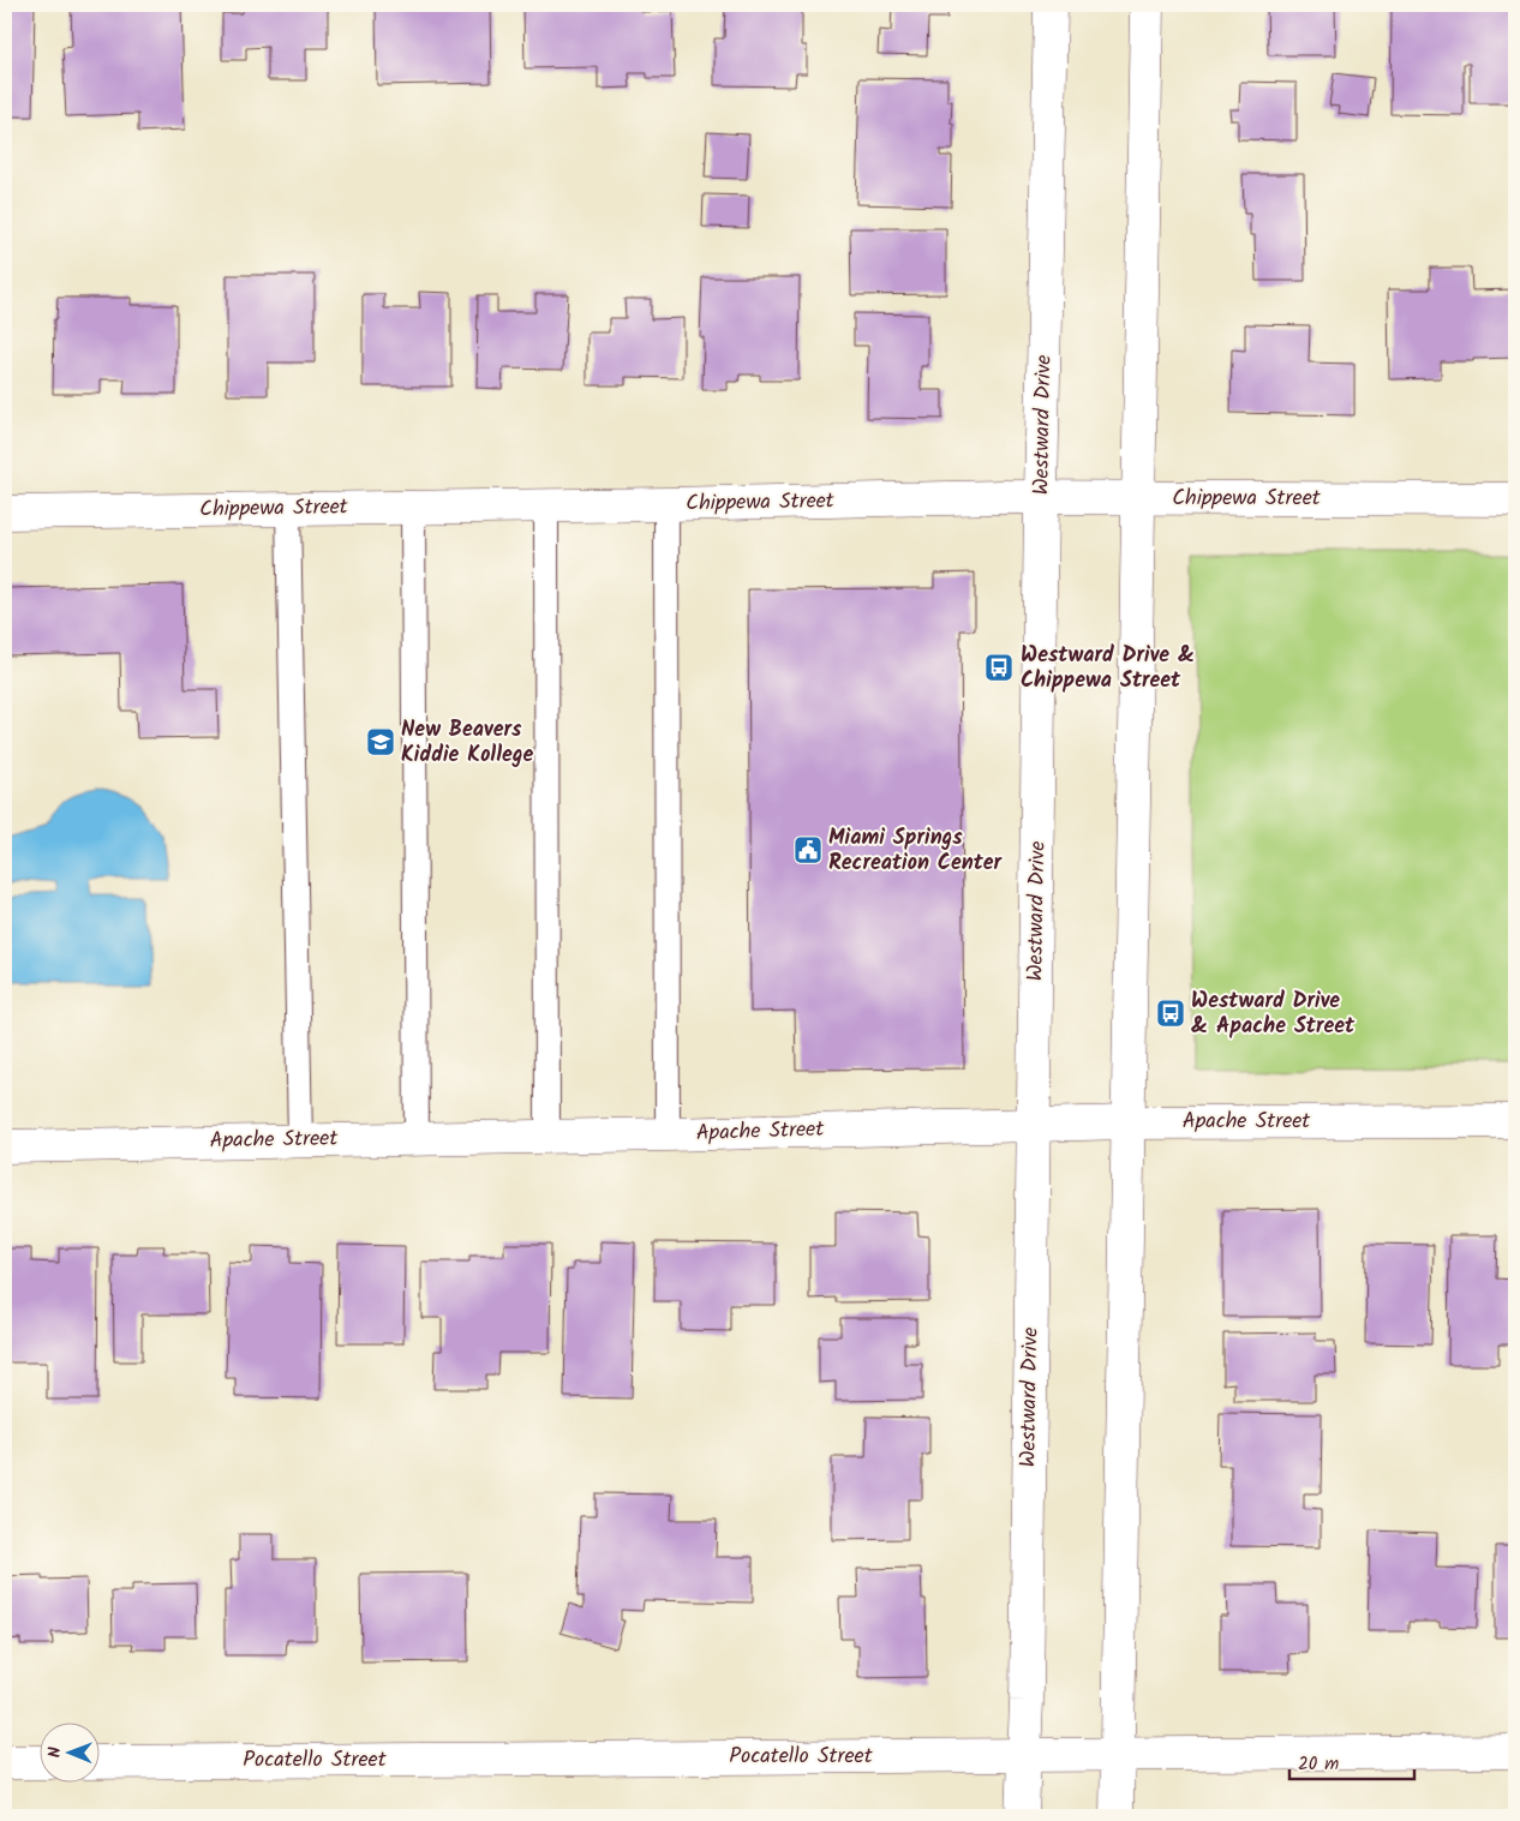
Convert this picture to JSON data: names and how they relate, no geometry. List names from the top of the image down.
{
  "streets": {
    "street": [
      "Westward Drive",
      "Chippewa Street",
      "Apache Street",
      "Pocatello Street"
    ]
  },
  "crossings": [
    ["Westward Drive", "Chippewa Street"],
    ["Westward Drive", "Apache Street"],
    ["Westward Drive", "Pocatello Street"]
  ],
  "places": {
    "bus stop": ["Westward Drive & Chippewa Street", "Westward Drive & Apache Street"],
    "school or university": ["New Beavers Kiddie Kollege"],
    "public building": ["Miami Springs Recreation Center"]
  },
  "scale_bar": "20 m",
  "north": "left"
}
